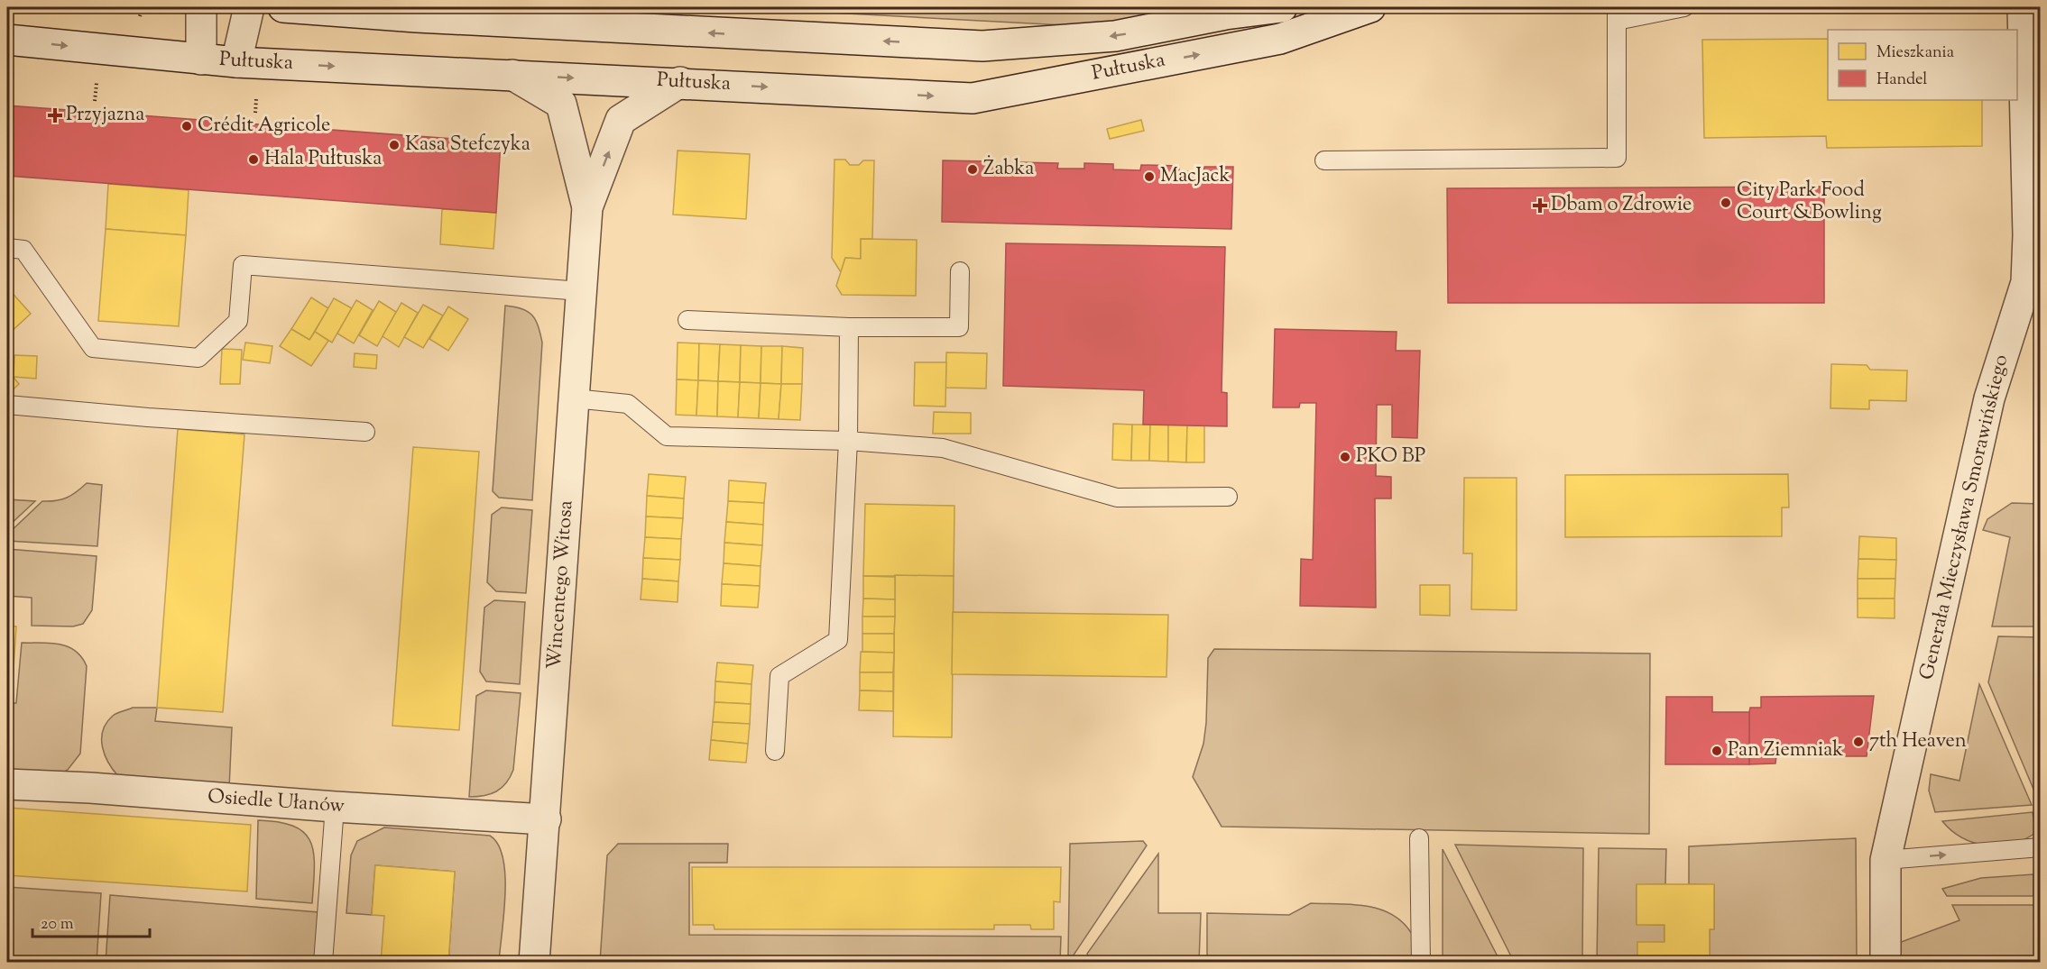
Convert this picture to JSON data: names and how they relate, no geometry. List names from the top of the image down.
{
  "streets": {
    "street": [
      "Pułtuska",
      "Generała Mieczysława Smorawińskiego",
      "Wincentego Witosa",
      "Osiedle Ułanów"
    ]
  },
  "crossings": [
    ["Pułtuska", "Wincentego Witosa"],
    ["Wincentego Witosa", "Osiedle Ułanów"]
  ],
  "places": {
    "health": ["Przyjazna", "Dbam o Zdrowie"],
    "other": [
      "Crédit Agricole",
      "Kasa Stefczyka",
      "Hala Pułtuska",
      "Żabka",
      "MacJack",
      "City Park Food Court &Bowling",
      "PKO BP",
      "7th Heaven",
      "Pan Ziemniak"
    ]
  },
  "legend": ["Mieszkania", "Handel"],
  "scale_bar": "20 m"
}
